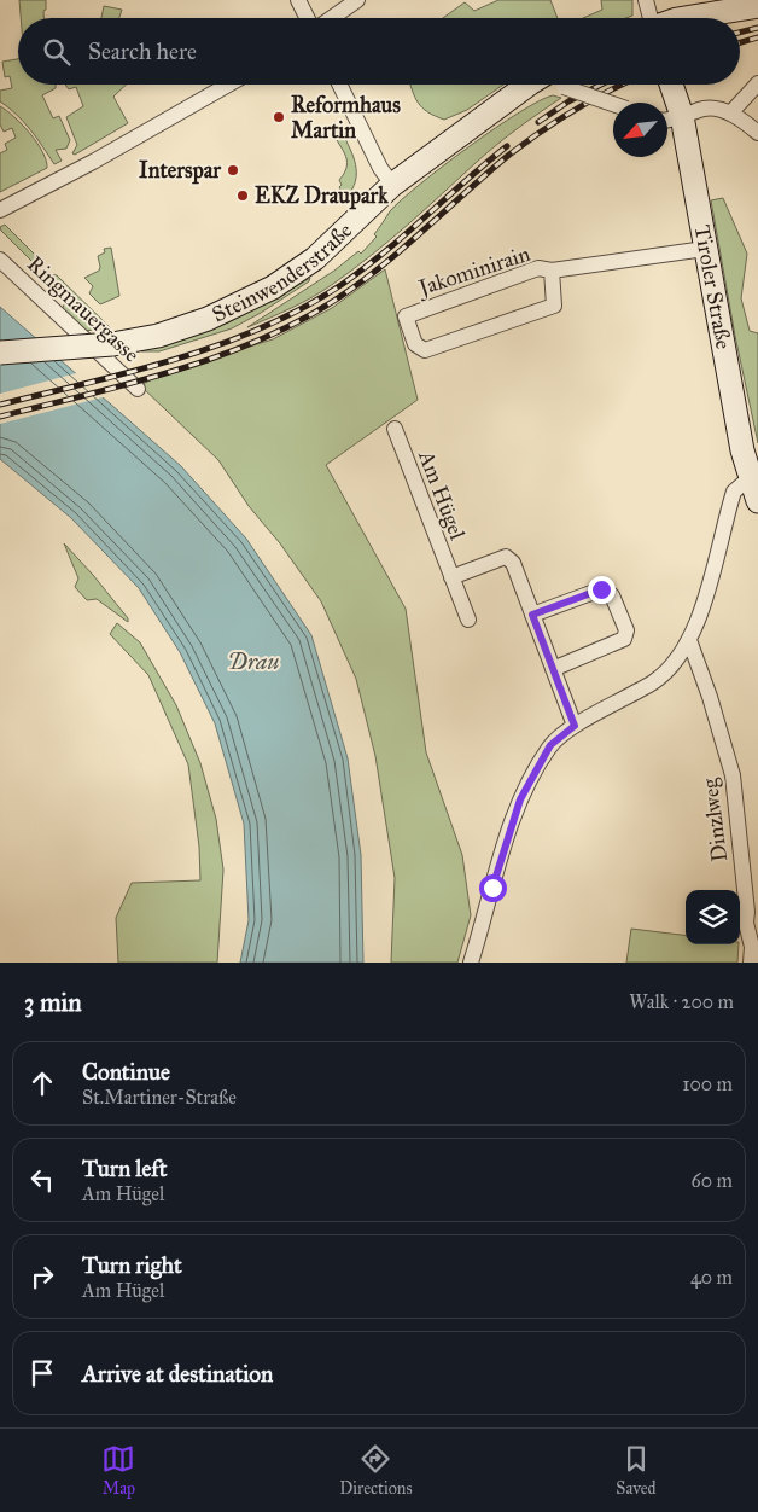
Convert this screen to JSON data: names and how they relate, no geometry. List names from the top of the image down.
{
  "streets": {
    "main road": ["Steinwenderstraße", "Tiroler Straße"],
    "street": [
      "Jakominirain",
      "Ringmauergasse",
      "Am Hügel",
      "Dinzlweg"
    ]
  },
  "crossings": [
    ["Jakominirain", "Tiroler Straße"]
  ],
  "water": ["Drau"],
  "places": ["Reformhaus Martin", "Interspar", "EKZ Draupark"],
  "north": "bottom left",
  "page": {
    "search": "Search here",
    "heading": ["3 min", "Walk · 200 m"],
    "list": [
      ["Continue", "St.Martiner-Straße", "100 m"],
      ["Turn left", "Am Hügel", "60 m"],
      ["Turn right", "Am Hügel", "40 m"],
      "Arrive at destination"
    ],
    "nav": ["Map", "Directions", "Saved"]
  }
}
